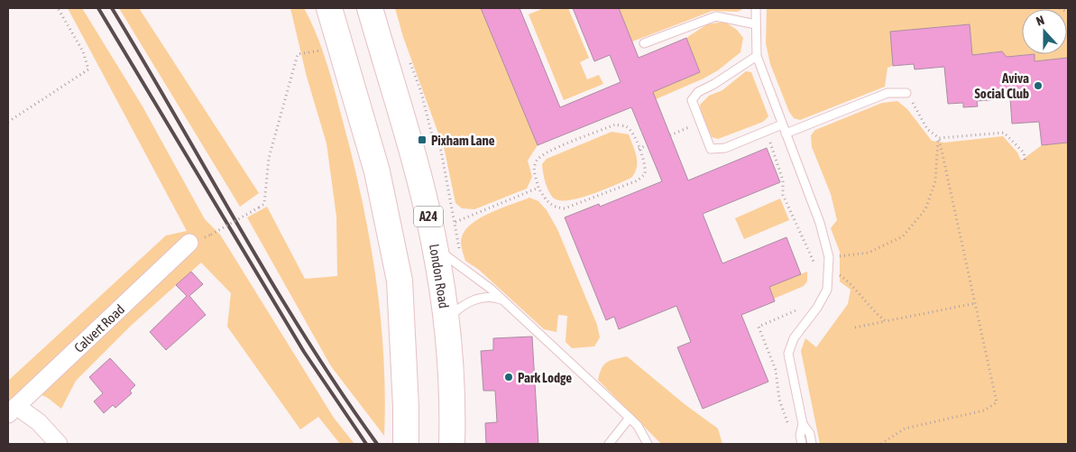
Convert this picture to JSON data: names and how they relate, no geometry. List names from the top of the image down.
{
  "streets": {
    "highway": ["A24", "London Road"],
    "street": ["Calvert Road"]
  },
  "places": {
    "other": ["Aviva Social Club", "Park Lodge"],
    "transit": ["Pixham Lane"]
  },
  "north": "top"
}
